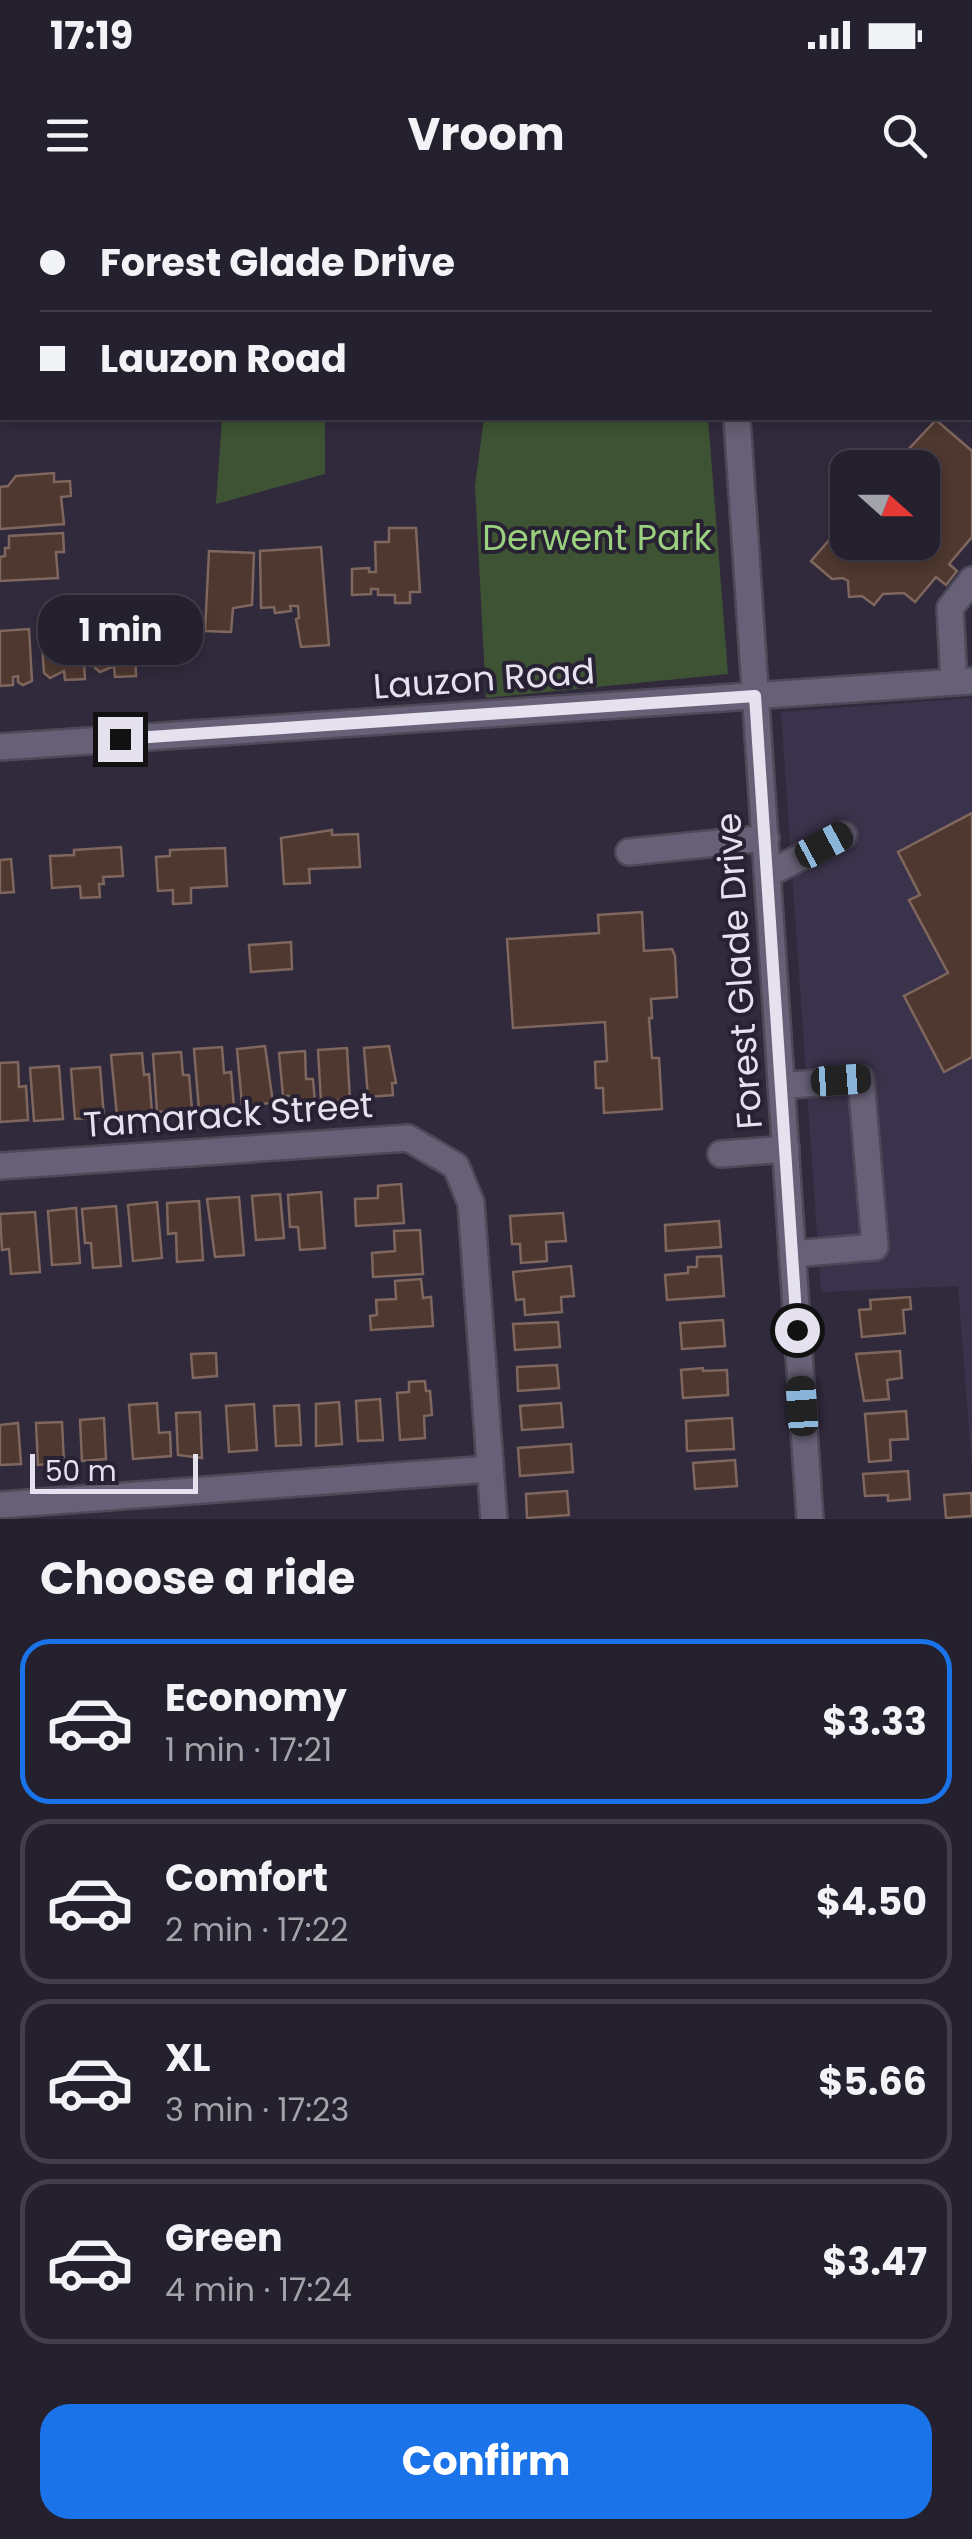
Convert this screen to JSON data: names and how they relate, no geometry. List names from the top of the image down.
{
  "streets": {
    "street": ["Lauzon Road", "Forest Glade Drive", "Tamarack Street"]
  },
  "crossings": [
    ["Lauzon Road", "Forest Glade Drive"]
  ],
  "parks": ["Derwent Park"],
  "scale_bar": "50 m",
  "north": "right",
  "page": {
    "status": "17:19",
    "header": "Vroom",
    "banner": ["Forest Glade Drive", "Lauzon Road"],
    "bubble": "1 min",
    "scale": "50 m",
    "heading": "Choose a ride",
    "list": [
      {
        "name": "Economy",
        "note": "1 min · 17:21",
        "value": "$3.33"
      },
      {
        "name": "Comfort",
        "note": "2 min · 17:22",
        "value": "$4.50"
      },
      {
        "name": "XL",
        "note": "3 min · 17:23",
        "value": "$5.66"
      },
      {
        "name": "Green",
        "note": "4 min · 17:24",
        "value": "$3.47"
      }
    ],
    "buttons": "Confirm"
  }
}
